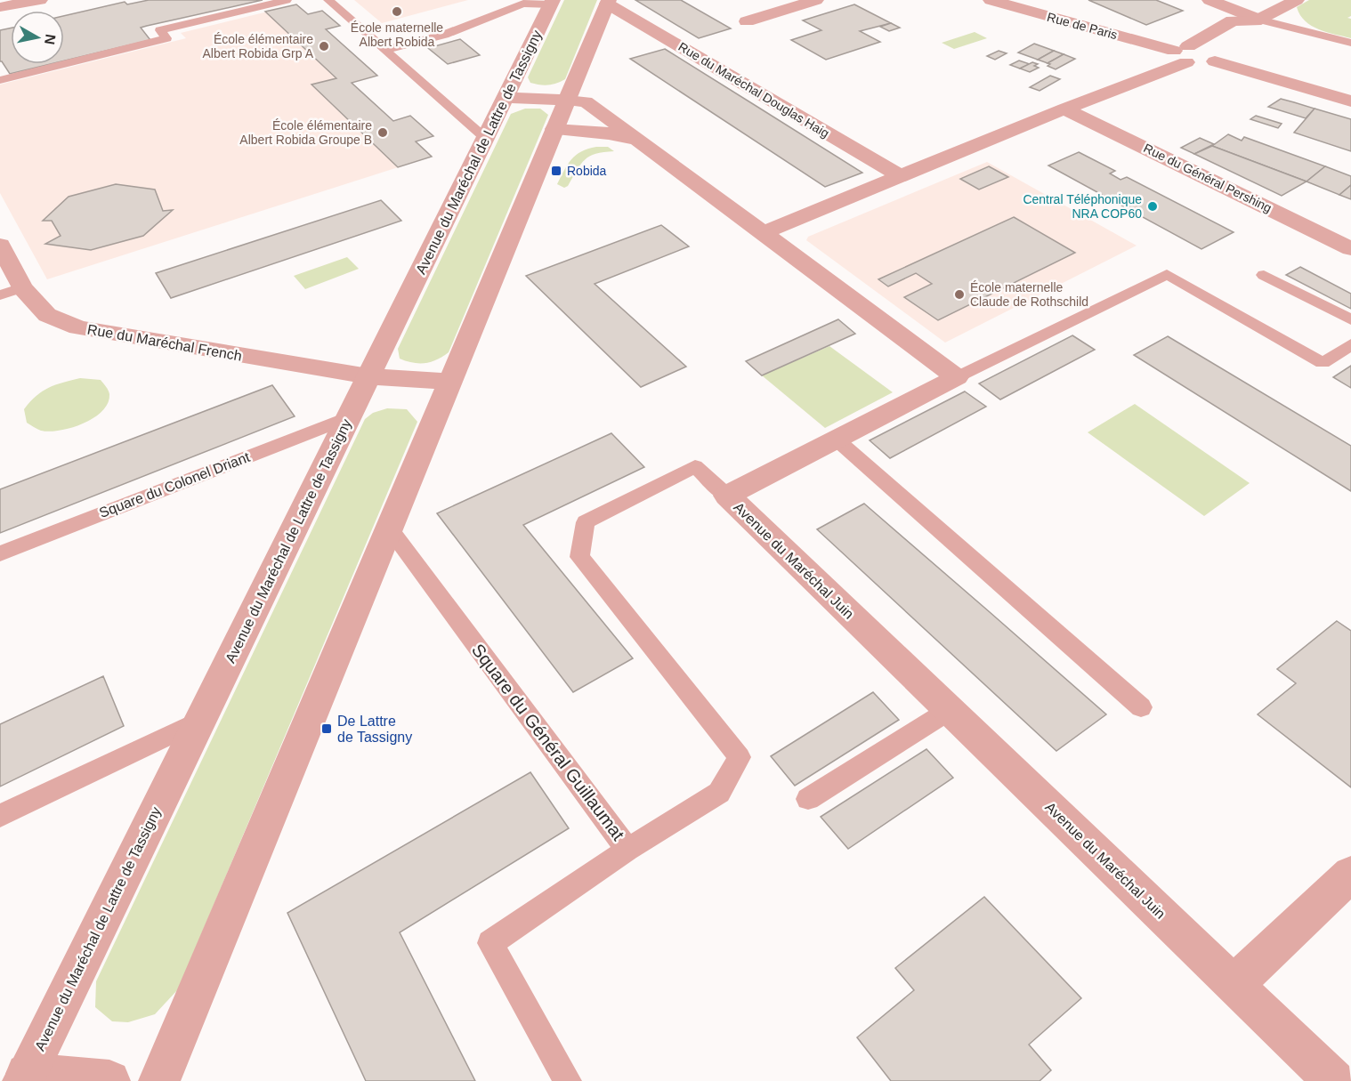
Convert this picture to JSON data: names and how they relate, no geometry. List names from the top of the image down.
{
  "streets": {
    "street": [
      "Rue de Paris",
      "Rue du Maréchal Douglas Haig",
      "Avenue du Maréchal de Lattre de Tassigny",
      "Rue du Général Pershing",
      "Rue du Maréchal French",
      "Avenue du Maréchal Juin"
    ],
    "lane": ["Square du Colonel Driant", "Square du Général Guillaumat"]
  },
  "crossings": [
    ["Avenue du Maréchal de Lattre de Tassigny", "Rue du Maréchal French"],
    ["Avenue du Maréchal de Lattre de Tassigny", "Square du Colonel Driant"]
  ],
  "places": {
    "other": [
      "École maternelle Albert Robida",
      "École élémentaire Albert Robida Grp A",
      "École élémentaire Albert Robida Groupe B",
      "Central Téléphonique NRA COP60",
      "École maternelle Claude de Rothschild"
    ],
    "transit": ["Robida", "De Lattre de Tassigny"]
  },
  "north": "right"
}
